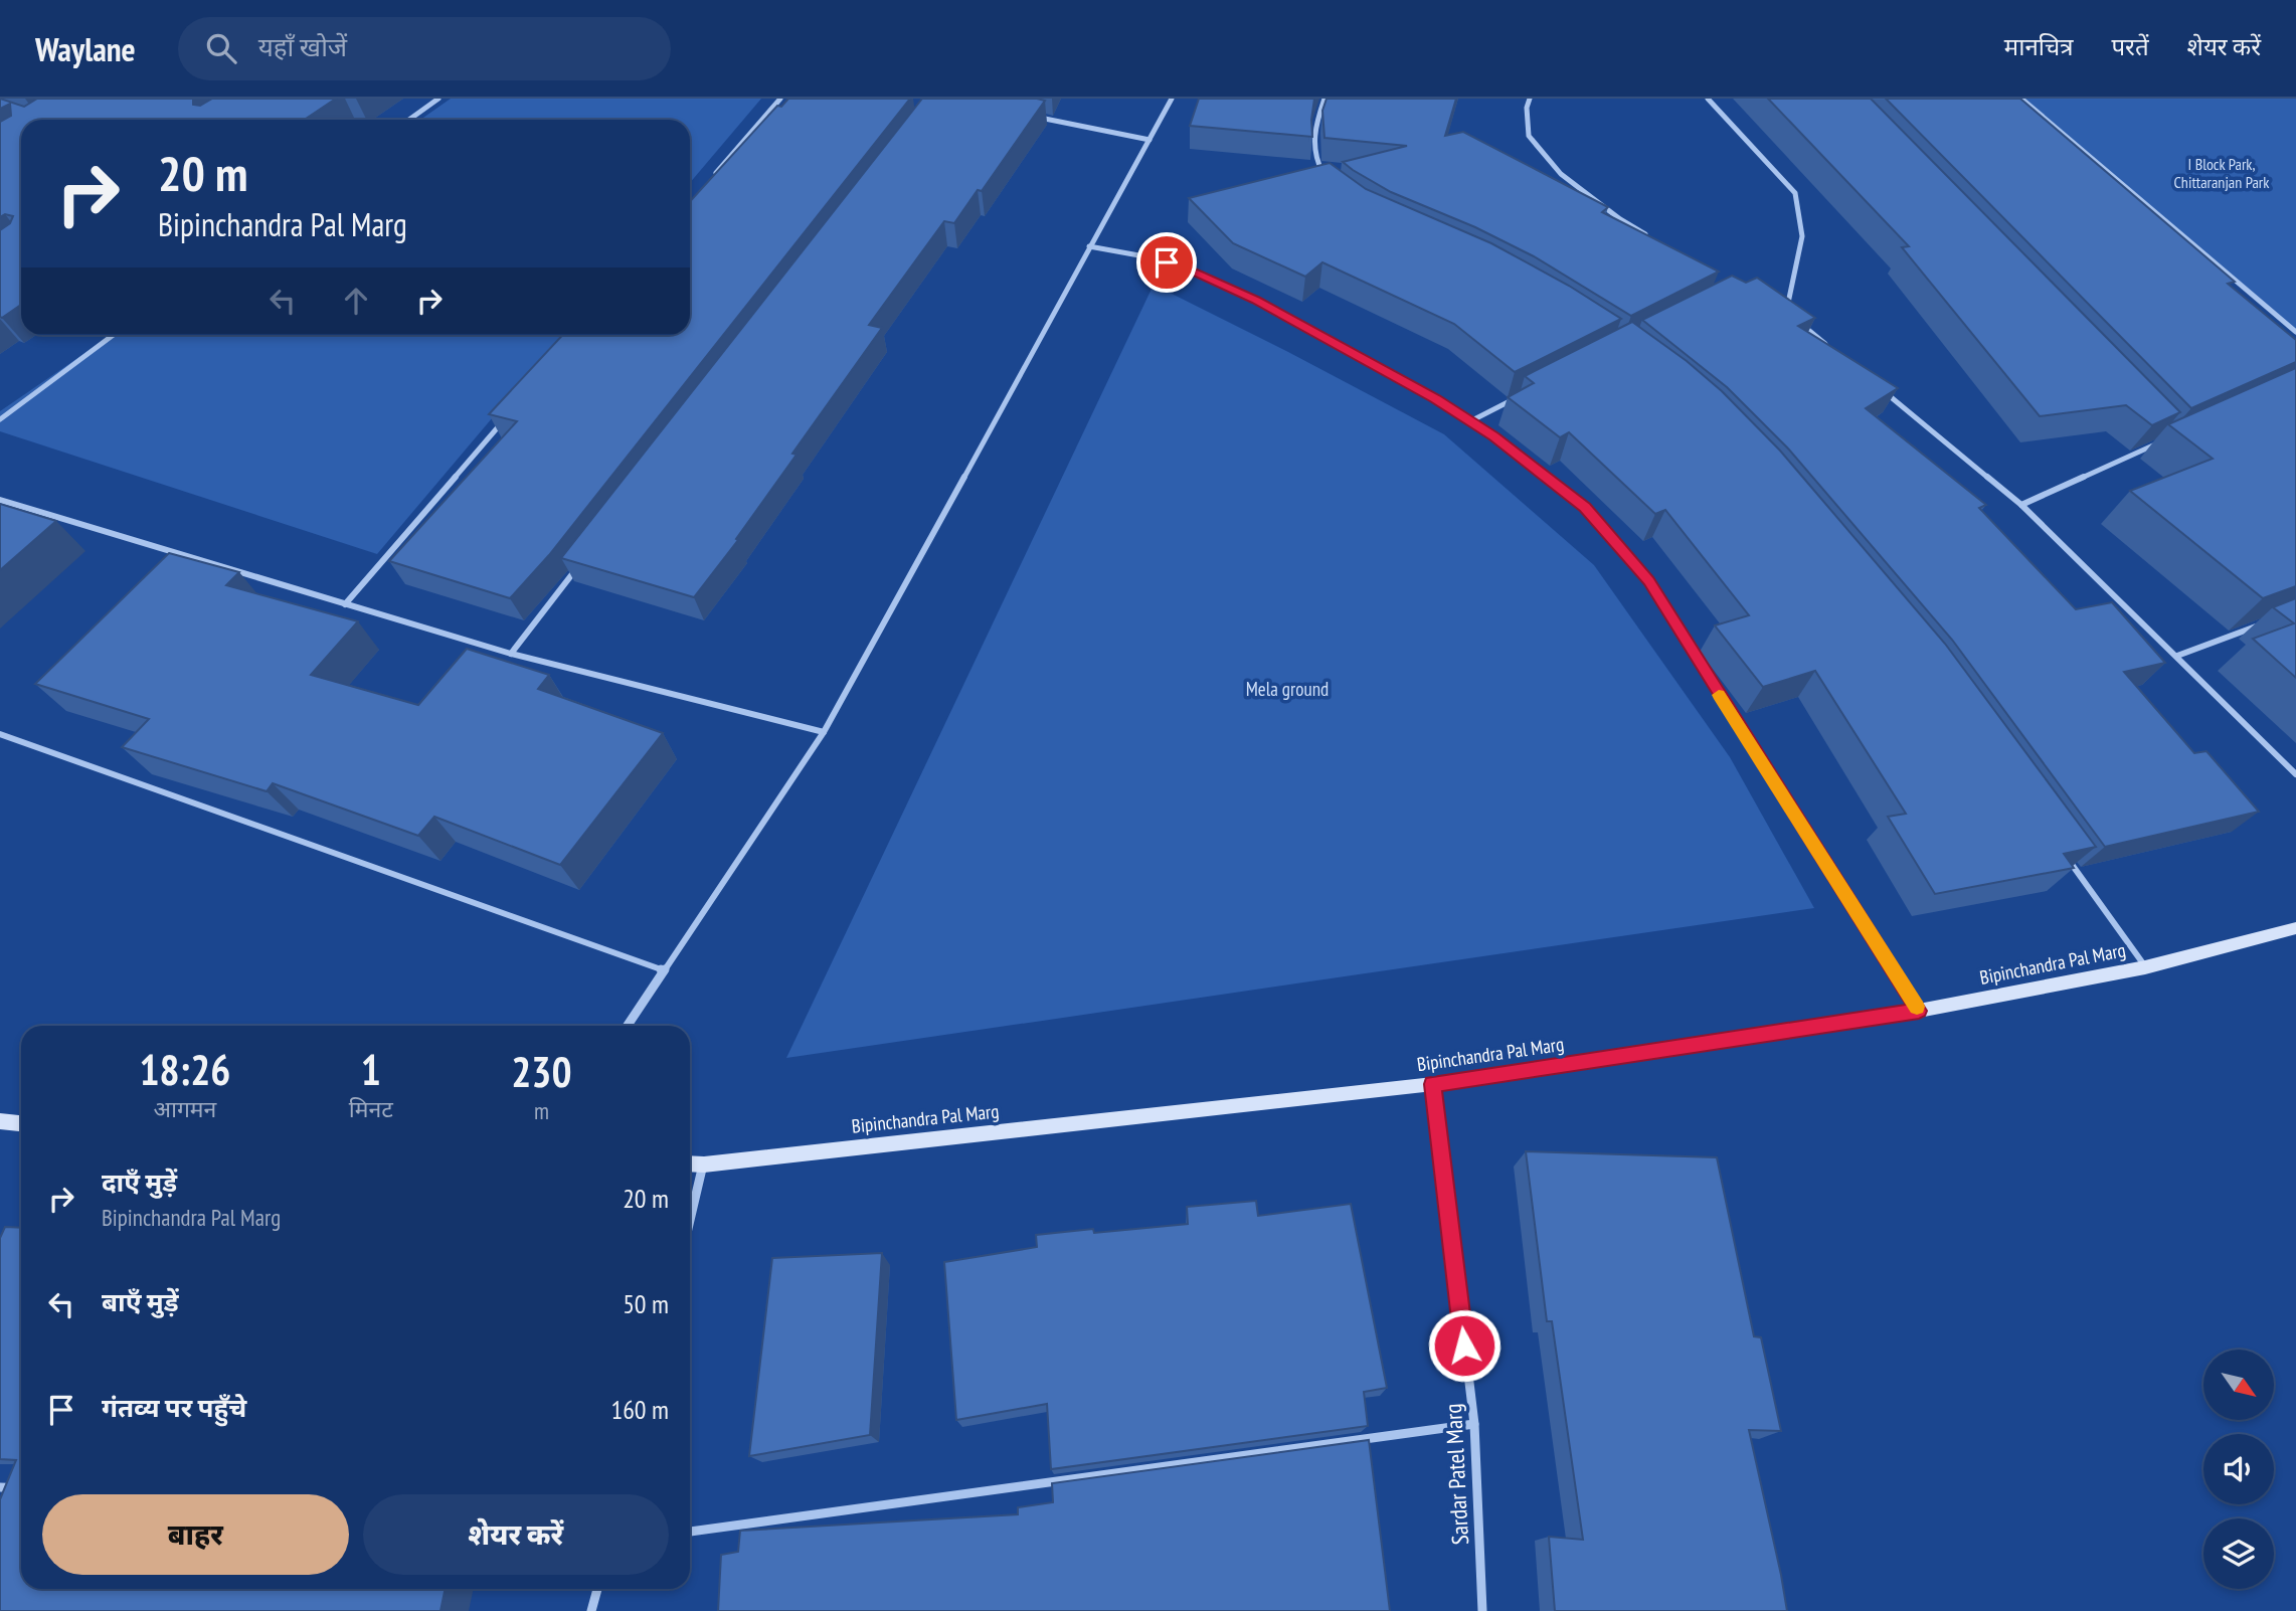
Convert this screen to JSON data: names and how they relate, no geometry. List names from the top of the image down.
{
  "streets": {
    "street": ["Bipinchandra Pal Marg", "Sardar Patel Marg"]
  },
  "crossings": [
    ["Bipinchandra Pal Marg", "Sardar Patel Marg"]
  ],
  "parks": ["I Block Park, Chittaranjan Park", "Mela ground"],
  "north": "bottom right",
  "page": {
    "header": "Waylane",
    "search": "यहाँ खोजें",
    "nav": ["मानचित्र", "परतें", "शेयर करें"],
    "turn": ["20 m", "Bipinchandra Pal Marg"],
    "eta": [
      "18:26",
      "आगमन",
      "1",
      "मिनट",
      "230",
      "m"
    ],
    "list": [
      {
        "name": "दाएँ मुड़ें",
        "note": "Bipinchandra Pal Marg",
        "value": "20 m"
      },
      {
        "name": "बाएँ मुड़ें",
        "value": "50 m"
      },
      {
        "name": "गंतव्य पर पहुँचे",
        "value": "160 m"
      }
    ],
    "buttons": ["बाहर", "शेयर करें"]
  }
}
